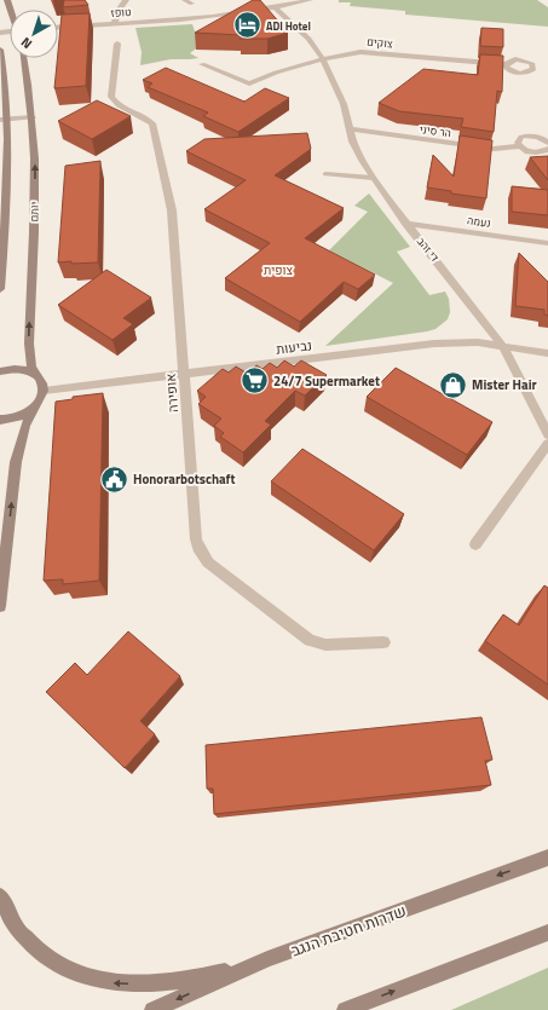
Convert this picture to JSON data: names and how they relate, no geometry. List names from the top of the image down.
{
  "streets": {
    "main road": ["יותם", "שדרות חטיבת הנגב"],
    "street": [
      "טופז",
      "צוקים",
      "הר סיני",
      "נעמה",
      "די זהב",
      "נביעות",
      "אופירה"
    ]
  },
  "crossings": [
    ["צוקים", "די זהב"],
    ["הר סיני", "די זהב"],
    ["יותם", "נביעות"],
    ["נעמה", "די זהב"],
    ["די זהב", "נביעות"],
    ["נביעות", "אופירה"]
  ],
  "districts": ["צופית"],
  "places": {
    "hotel": ["ADI Hotel"],
    "supermarket": ["24/7 Supermarket"],
    "shop": ["Mister Hair"],
    "public building": ["Honorarbotschaft"]
  },
  "north": "bottom left"
}
